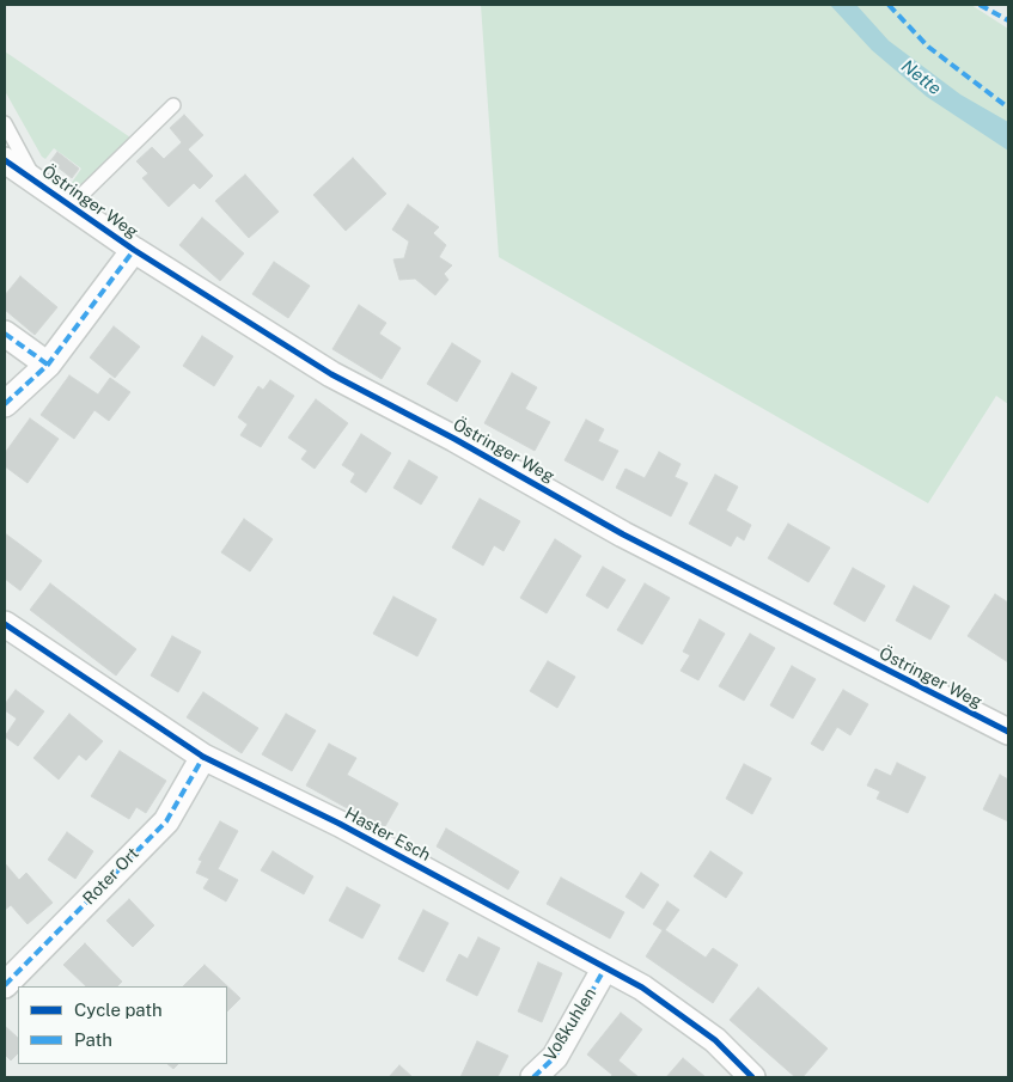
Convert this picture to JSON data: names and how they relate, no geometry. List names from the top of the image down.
{
  "streets": {
    "street": [
      "Östringer Weg",
      "Haster Esch",
      "Roter Ort",
      "Voßkuhlen"
    ]
  },
  "crossings": [
    ["Haster Esch", "Roter Ort"],
    ["Haster Esch", "Voßkuhlen"]
  ],
  "water": ["Nette"],
  "legend": ["Cycle path", "Path"]
}
